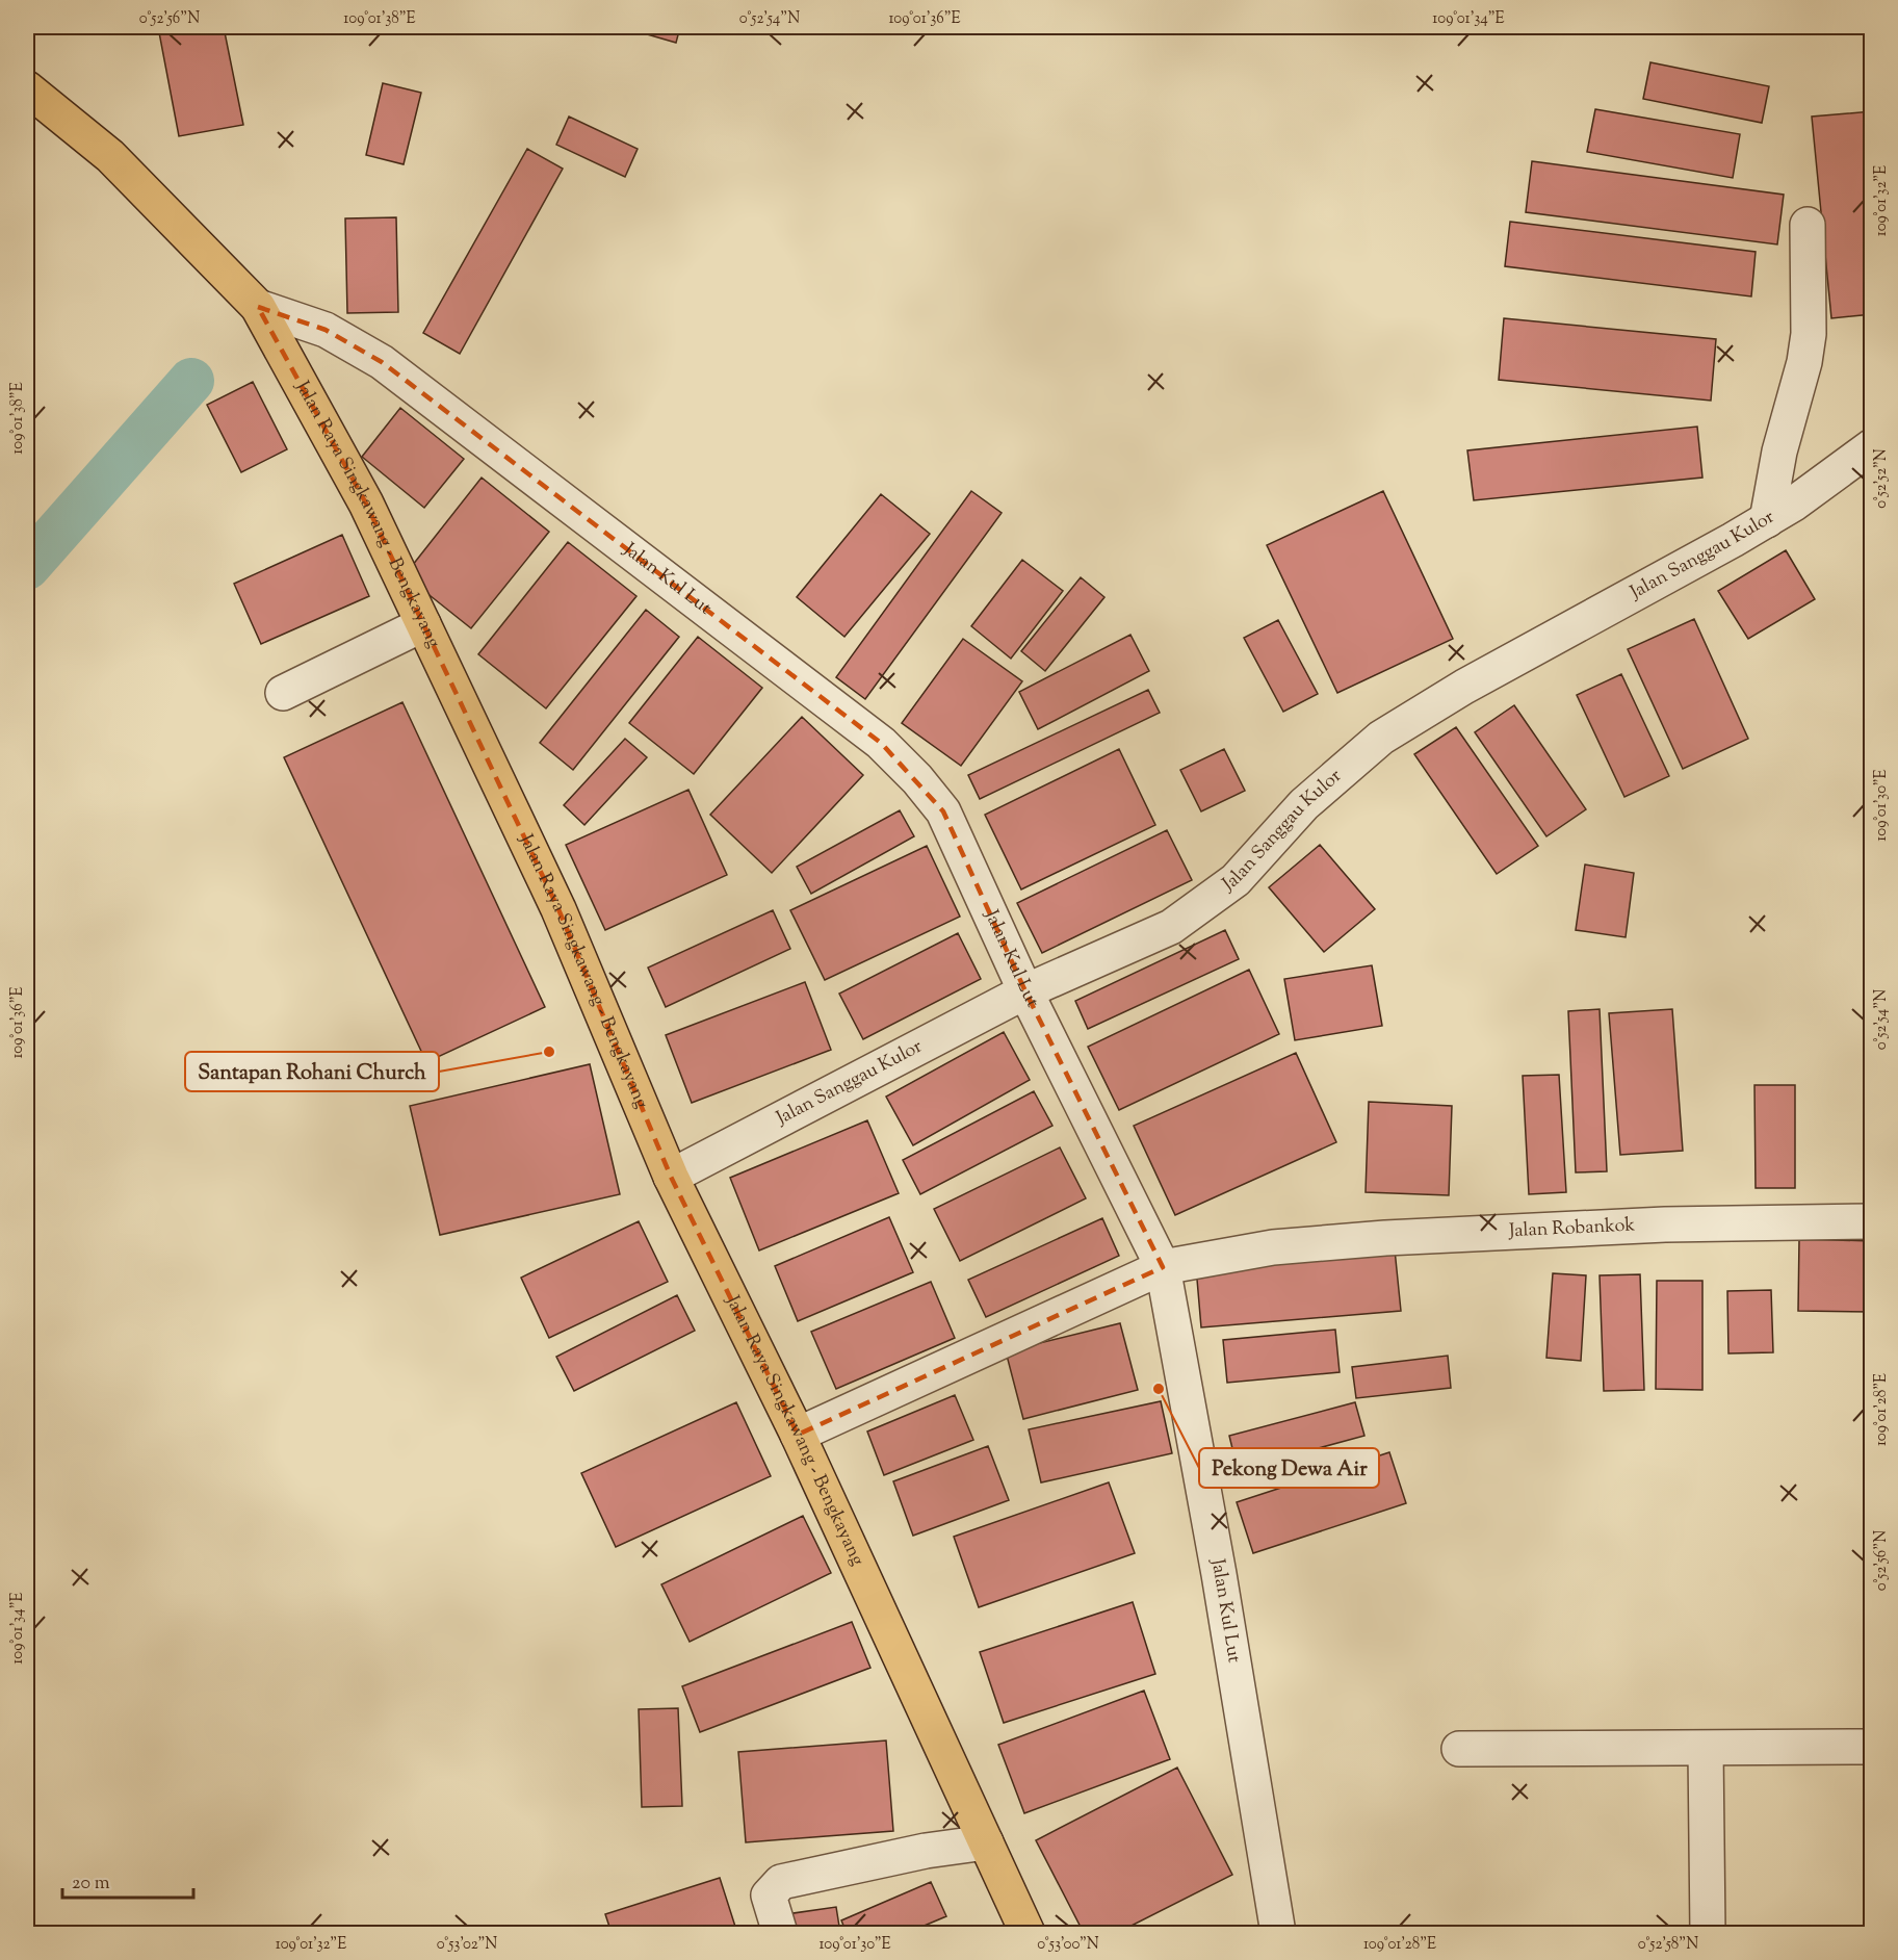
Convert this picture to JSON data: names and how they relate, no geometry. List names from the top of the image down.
{
  "streets": {
    "main road": ["Jalan Raya Singkawang - Bengkayang"],
    "street": ["Jalan Sanggau Kulor", "Jalan Kul Lut", "Jalan Robankok"]
  },
  "crossings": [
    ["Jalan Raya Singkawang - Bengkayang", "Jalan Sanggau Kulor"],
    ["Jalan Raya Singkawang - Bengkayang", "Jalan Kul Lut"],
    ["Jalan Raya Singkawang - Bengkayang", "Jalan Robankok"],
    ["Jalan Sanggau Kulor", "Jalan Kul Lut"],
    ["Jalan Kul Lut", "Jalan Robankok"]
  ],
  "places": ["Santapan Rohani Church", "Pekong Dewa Air"],
  "scale_bar": "20 m",
  "coordinates": [
    "0°52'56\"N",
    "109°01'38\"E",
    "0°52'54\"N",
    "109°01'36\"E",
    "109°01'34\"E",
    "109°01'32\"E",
    "0°52'52\"N",
    "109°01'30\"E",
    "109°01'28\"E",
    "0°53'02\"N",
    "0°53'00\"N",
    "0°52'58\"N"
  ]
}
